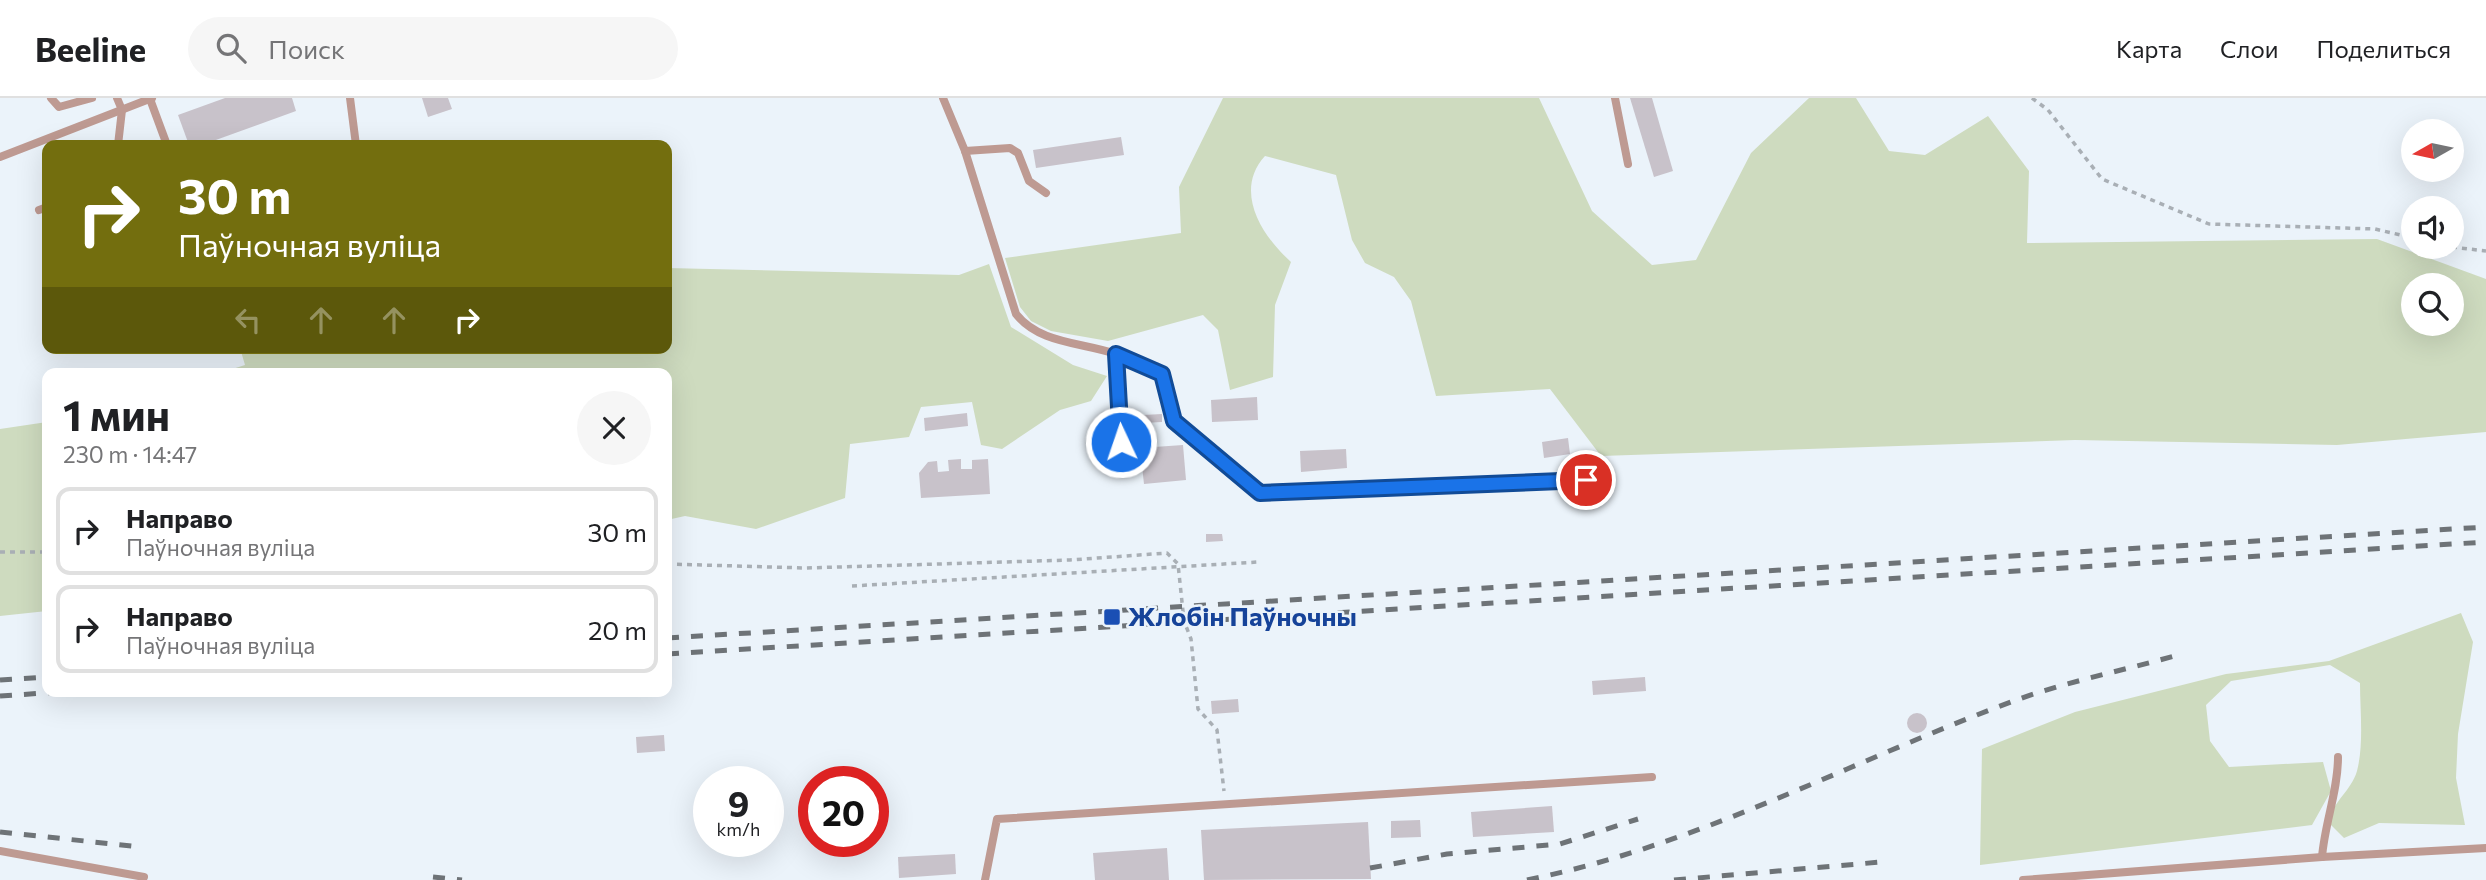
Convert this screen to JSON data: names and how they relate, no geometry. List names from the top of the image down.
{
  "places": {
    "transit": ["Жлобін Паўночны"]
  },
  "north": "left",
  "page": {
    "header": "Beeline",
    "search": "Поиск",
    "nav": ["Карта", "Слои", "Поделиться"],
    "turn": ["30 m", "Паўночная вуліца"],
    "heading": ["1 мин", "230 m · 14:47"],
    "list": [
      {
        "name": "Направо",
        "note": "Паўночная вуліца",
        "value": "30 m"
      },
      {
        "name": "Направо",
        "note": "Паўночная вуліца",
        "value": "20 m"
      }
    ],
    "speed": "9 km/h",
    "limit": "20"
  }
}
